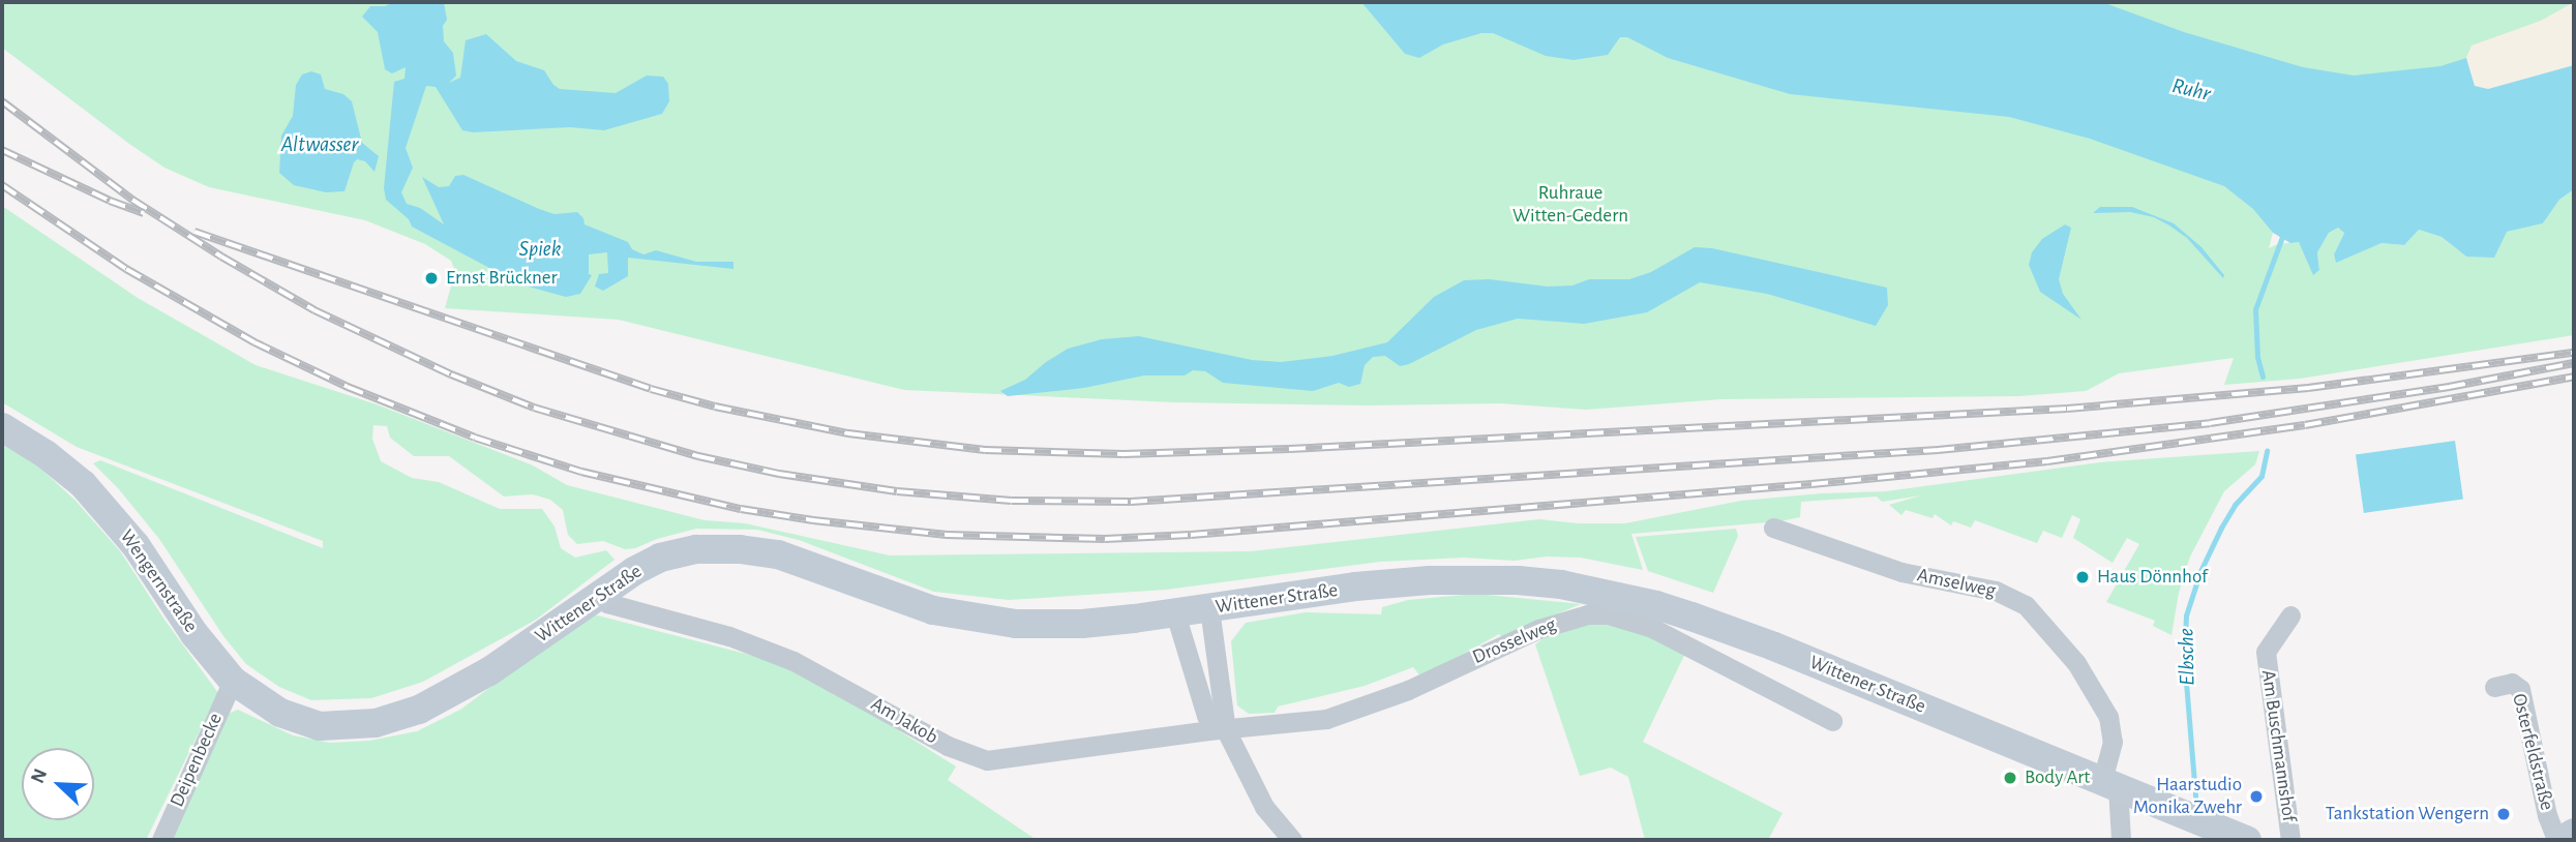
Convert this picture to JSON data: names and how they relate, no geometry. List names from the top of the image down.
{
  "streets": {
    "main road": ["Wengernstraße", "Wittener Straße"],
    "street": [
      "Amselweg",
      "Drosselweg",
      "Am Jakob",
      "Am Buschmannshof",
      "Osterfeldstraße",
      "Deipenbecke"
    ]
  },
  "crossings": [
    ["Wengernstraße", "Wittener Straße"],
    ["Wengernstraße", "Deipenbecke"],
    ["Amselweg", "Wittener Straße"],
    ["Wittener Straße", "Am Jakob"],
    ["Drosselweg", "Am Jakob"]
  ],
  "water": [
    "Ruhr",
    "Altwasser",
    "Spiek",
    "Elbsche"
  ],
  "parks": ["Ruhraue Witten-Gedern"],
  "places": [
    "Ernst Brückner",
    "Haus Dönnhof",
    "Body Art",
    "Haarstudio Monika Zwehr",
    "Tankstation Wengern"
  ],
  "north": "top left"
}
